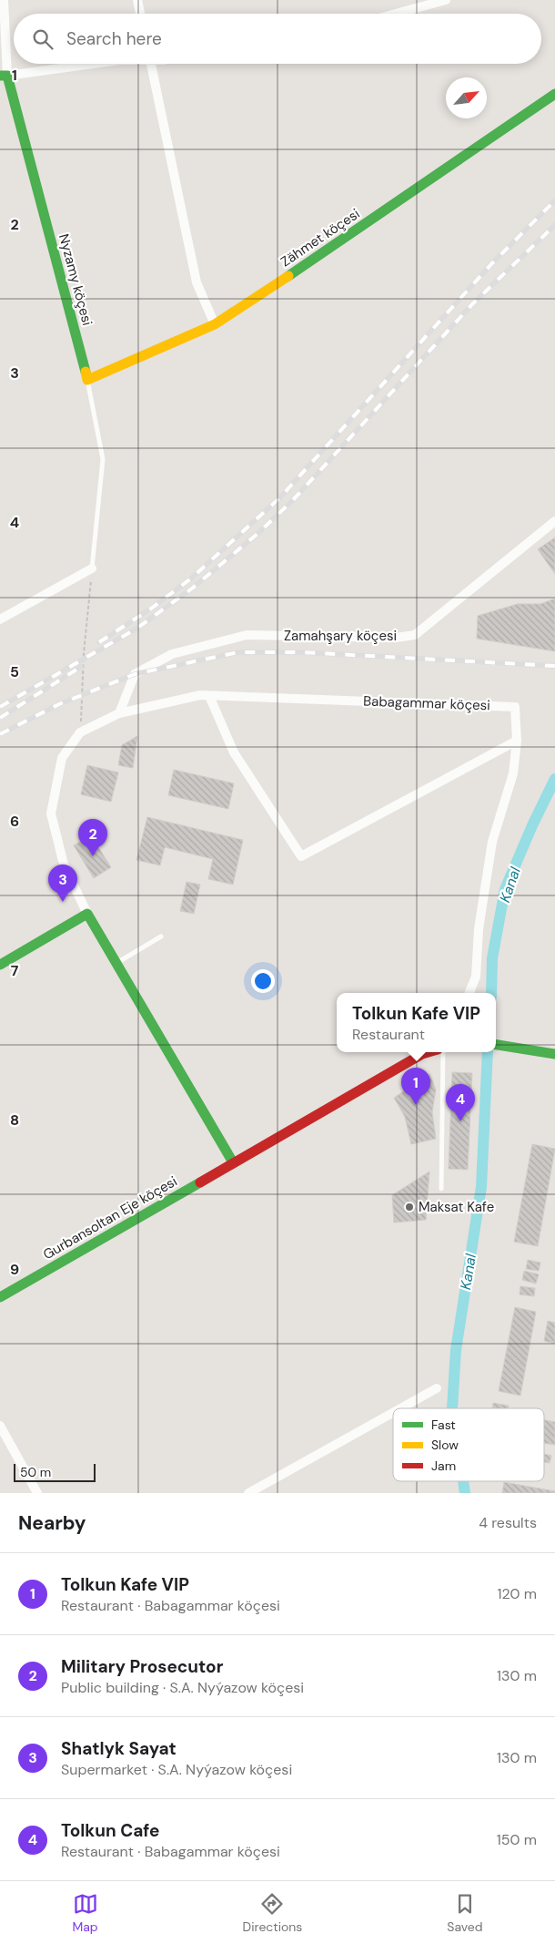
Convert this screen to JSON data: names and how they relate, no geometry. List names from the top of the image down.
{
  "streets": {
    "street": [
      "Zähmet köçesi",
      "Nyzamy köçesi",
      "Zamahşary köçesi",
      "Babagammar köçesi",
      "Gurbansoltan Eje köçesi"
    ]
  },
  "crossings": [
    ["Zähmet köçesi", "Nyzamy köçesi"],
    ["Zamahşary köçesi", "Babagammar köçesi"]
  ],
  "water": ["Kanal"],
  "places": ["Maksat Kafe"],
  "legend": ["Fast", "Slow", "Jam"],
  "scale_bar": "50 m",
  "north": "top right",
  "page": {
    "search": "Search here",
    "pins": [
      "2",
      "3",
      "1",
      "4"
    ],
    "popup": ["Tolkun Kafe VIP", "Restaurant"],
    "scale": "50 m",
    "heading": ["Nearby", "4 results"],
    "list": [
      {
        "mark": "1",
        "name": "Tolkun Kafe VIP",
        "note": "Restaurant · Babagammar köçesi",
        "value": "120 m"
      },
      {
        "mark": "2",
        "name": "Military Prosecutor",
        "note": "Public building · S.A. Nyýazow köçesi",
        "value": "130 m"
      },
      {
        "mark": "3",
        "name": "Shatlyk Sayat",
        "note": "Supermarket · S.A. Nyýazow köçesi",
        "value": "130 m"
      },
      {
        "mark": "4",
        "name": "Tolkun Cafe",
        "note": "Restaurant · Babagammar köçesi",
        "value": "150 m"
      }
    ],
    "nav": ["Map", "Directions", "Saved"]
  },
  "grid": {
    "rows": [
      "1",
      "2",
      "3",
      "4",
      "5",
      "6",
      "7",
      "8",
      "9"
    ]
  }
}
